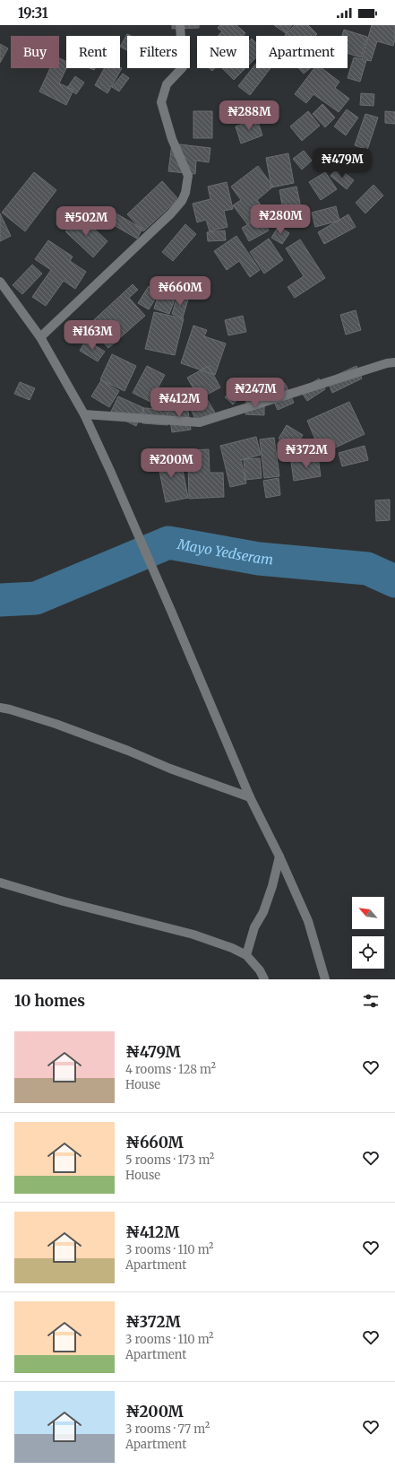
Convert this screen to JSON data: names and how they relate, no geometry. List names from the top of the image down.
{
  "water": ["Mayo Yedseram"],
  "north": "top left",
  "page": {
    "status": "19:31",
    "chip": [
      "Buy",
      "Rent",
      "Filters",
      "New",
      "Apartment"
    ],
    "price": [
      "₦288M",
      "₦479M",
      "₦280M",
      "₦502M",
      "₦660M",
      "₦163M",
      "₦247M",
      "₦412M",
      "₦372M",
      "₦200M"
    ],
    "heading": "10 homes",
    "list": [
      {
        "name": "₦479M",
        "note": "4 rooms · 128 m² · House"
      },
      {
        "name": "₦660M",
        "note": "5 rooms · 173 m² · House"
      },
      {
        "name": "₦412M",
        "note": "3 rooms · 110 m² · Apartment"
      },
      {
        "name": "₦372M",
        "note": "3 rooms · 110 m² · Apartment"
      },
      {
        "name": "₦200M",
        "note": "3 rooms · 77 m² · Apartment"
      }
    ]
  }
}
